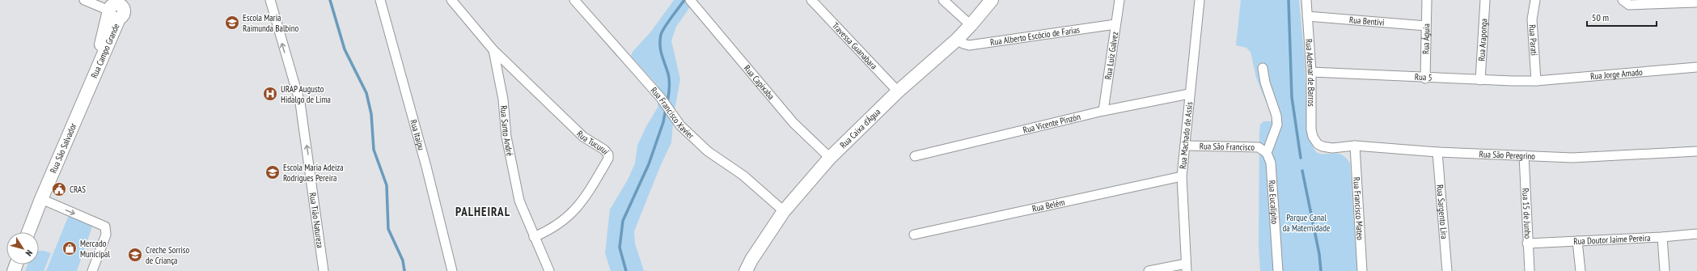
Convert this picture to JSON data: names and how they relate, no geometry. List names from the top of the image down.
{
  "streets": {
    "street": [
      "Rua Bentivi",
      "Rua Alberto Escócio de Farias",
      "Rua Águia",
      "Rua Araponga",
      "Rua Parati",
      "Rua Campo Grande",
      "Travessa Guanabara",
      "Rua Luiz Galvez",
      "Rua Ademar de Barros",
      "Rua Jorge Amado",
      "Rua 5",
      "Rua Capixaba",
      "Rua Francisco Xavier",
      "Rua Vicente Pinzón",
      "Rua Caixa d'Água",
      "Rua Santo André",
      "Rua Itaipu",
      "Rua Machado de Assis",
      "Rua Tucuruí",
      "Rua São Francisco",
      "Rua São Salvador",
      "Rua São Peregrino",
      "Rua Eucalipito",
      "Rua Belém",
      "Rua Francisco Mateo",
      "Rua Sargento Lira",
      "Rua 15 de Junho",
      "Rua Tião Natureza",
      "Rua Doutor Jaime Pereira"
    ]
  },
  "crossings": [
    ["Rua Bentivi", "Rua Águia"],
    ["Rua Bentivi", "Rua Ademar de Barros"],
    ["Rua Alberto Escócio de Farias", "Rua Luiz Galvez"],
    ["Rua Alberto Escócio de Farias", "Rua Caixa d'Água"],
    ["Rua Águia", "Rua 5"],
    ["Rua Araponga", "Rua 5"],
    ["Rua Parati", "Rua Jorge Amado"],
    ["Rua Parati", "Rua 5"],
    ["Rua Campo Grande", "Rua São Salvador"],
    ["Travessa Guanabara", "Rua Caixa d'Água"],
    ["Rua Luiz Galvez", "Rua Vicente Pinzón"],
    ["Rua Ademar de Barros", "Rua 5"],
    ["Rua Ademar de Barros", "Rua São Peregrino"],
    ["Rua Jorge Amado", "Rua 5"],
    ["Rua Capixaba", "Rua Caixa d'Água"],
    ["Rua Francisco Xavier", "Rua Caixa d'Água"],
    ["Rua Vicente Pinzón", "Rua Machado de Assis"],
    ["Rua Santo André", "Rua Tucuruí"],
    ["Rua Machado de Assis", "Rua São Francisco"],
    ["Rua Machado de Assis", "Rua Belém"],
    ["Rua São Francisco", "Rua Eucalipito"],
    ["Rua São Peregrino", "Rua Francisco Mateo"],
    ["Rua São Peregrino", "Rua Sargento Lira"],
    ["Rua São Peregrino", "Rua 15 de Junho"],
    ["Rua 15 de Junho", "Rua Doutor Jaime Pereira"]
  ],
  "one_way": ["Rua Tião Natureza"],
  "districts": ["PALHEIRAL"],
  "parks": ["Parque Canal da Maternidade"],
  "places": {
    "school or university": ["Escola Maria Raimunda Balbino", "Escola Maria Adeiza Rodrigues Pereira", "Creche Sorriso de Criança"],
    "hospital": ["URAP Augusto Hidalgo de Lima"],
    "public building": ["CRAS"],
    "shop": ["Mercado Municipal"]
  },
  "scale_bar": "50 m",
  "north": "bottom right"
}
